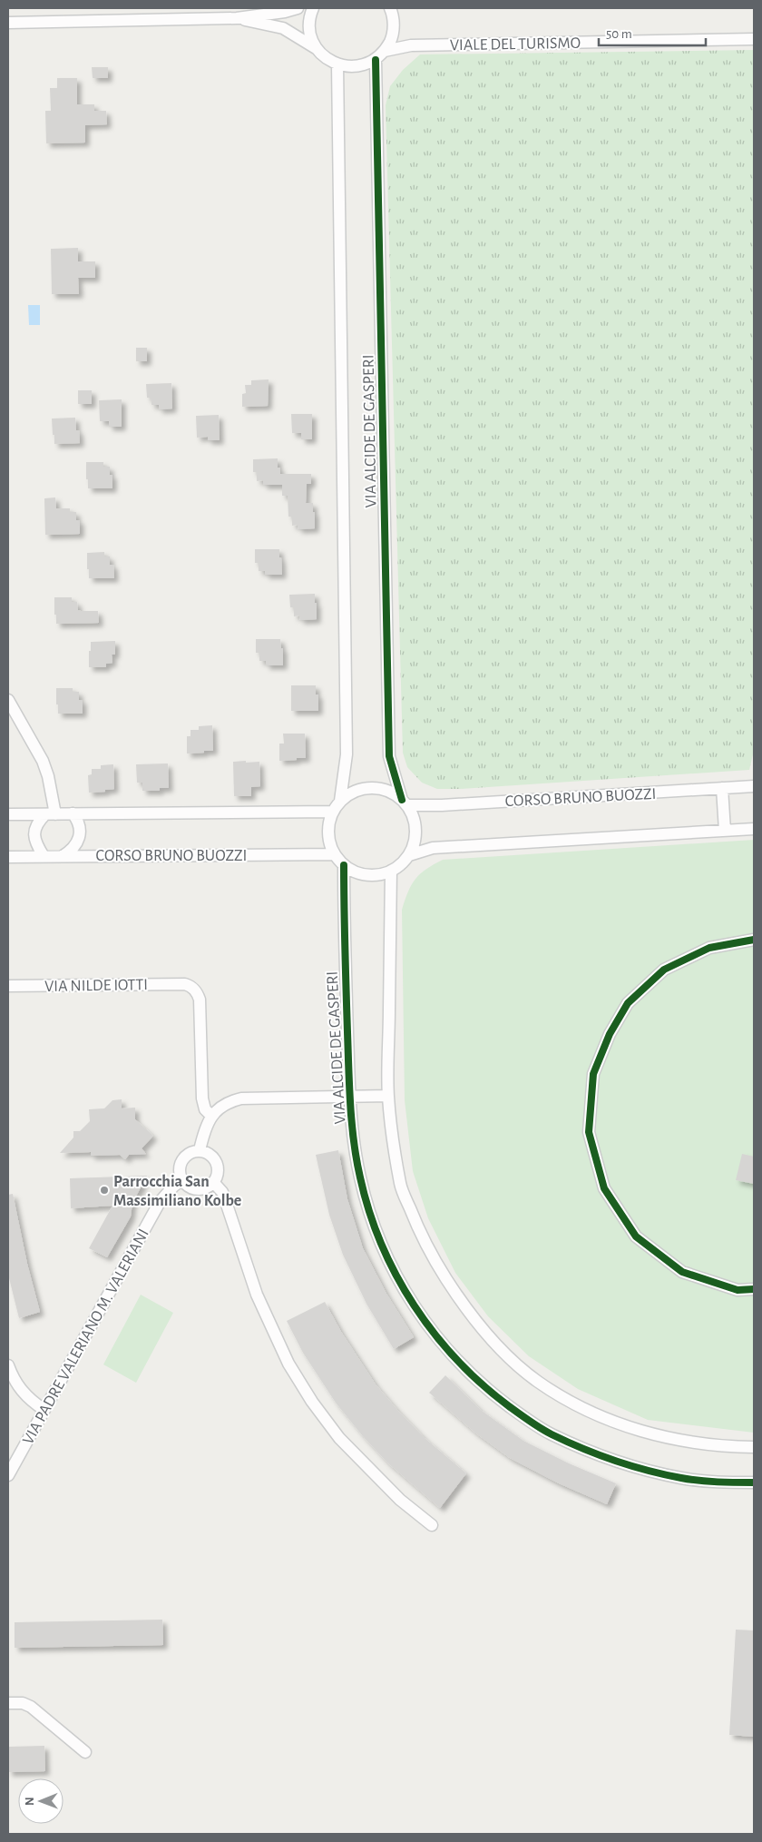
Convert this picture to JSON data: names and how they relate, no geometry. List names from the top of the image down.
{
  "streets": {
    "street": [
      "VIALE DEL TURISMO",
      "VIA ALCIDE DE GASPERI",
      "CORSO BRUNO BUOZZI",
      "VIA NILDE IOTTI",
      "VIA PADRE VALERIANO M. VALERIANI"
    ]
  },
  "crossings": [
    ["VIA ALCIDE DE GASPERI", "CORSO BRUNO BUOZZI"]
  ],
  "places": ["Parrocchia San Massimiliano Kolbe"],
  "scale_bar": "50 m",
  "north": "left"
}
